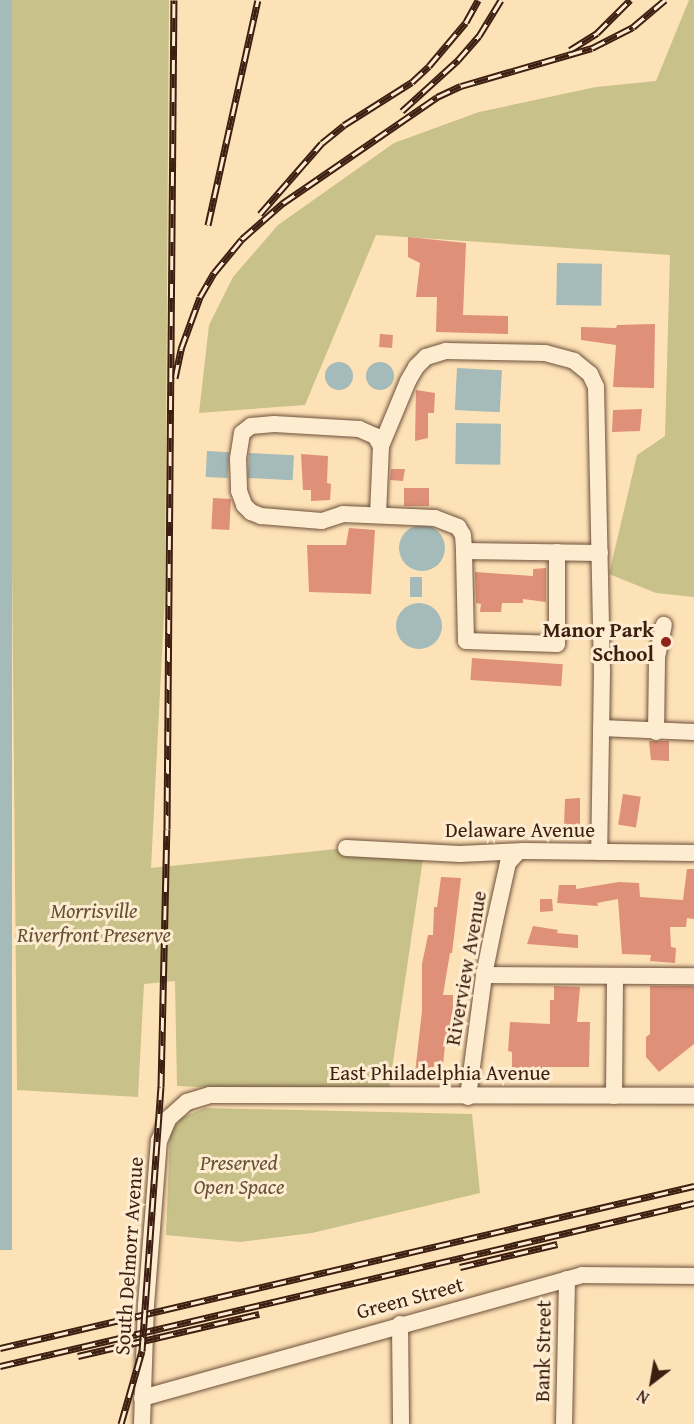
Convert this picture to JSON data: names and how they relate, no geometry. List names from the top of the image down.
{
  "streets": {
    "street": [
      "Delaware Avenue",
      "Riverview Avenue",
      "East Philadelphia Avenue",
      "South Delmorr Avenue",
      "Green Street",
      "Bank Street"
    ]
  },
  "crossings": [
    ["Delaware Avenue", "Riverview Avenue"],
    ["Riverview Avenue", "East Philadelphia Avenue"],
    ["East Philadelphia Avenue", "South Delmorr Avenue"],
    ["South Delmorr Avenue", "Green Street"],
    ["Green Street", "Bank Street"]
  ],
  "parks": ["Morrisville Riverfront Preserve", "Preserved Open Space"],
  "places": ["Manor Park School"],
  "north": "bottom left"
}
